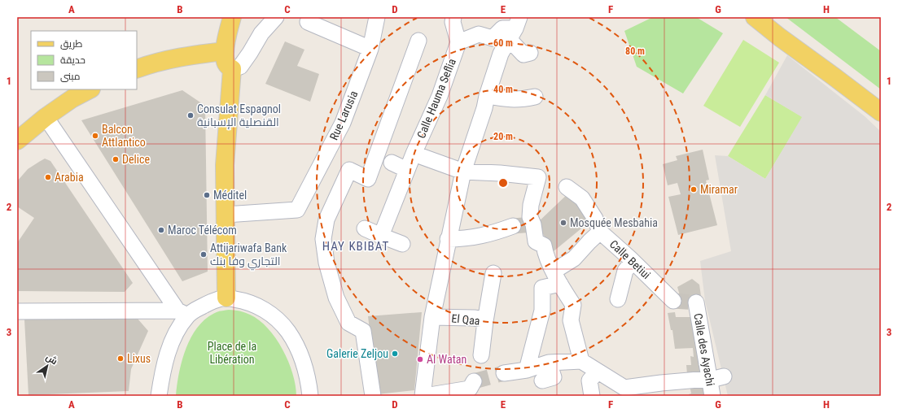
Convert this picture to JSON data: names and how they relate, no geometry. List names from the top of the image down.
{
  "streets": {
    "street": [
      "Calle Hauma Seflia",
      "Rue Larusia",
      "Calle Betiui",
      "El Qaa",
      "Calle des Ayachi"
    ]
  },
  "districts": ["HAY KBIBAT"],
  "parks": ["Place de la Libération"],
  "places": [
    "Consulat Espagnol القنصلية الإسبانية",
    "Balcon Attlantico",
    "Delice",
    "Arabia",
    "Miramar",
    "Méditel",
    "Mosquée Mesbahia",
    "Maroc Télécom",
    "Attijariwafa Bank التجاري وفا بنك",
    "Galerie Zeljou",
    "Lixus",
    "Al Watan"
  ],
  "legend": ["طريق", "حديقة", "مبنى"],
  "north": "top right",
  "grid": {
    "columns": [
      "A",
      "B",
      "C",
      "D",
      "E",
      "F",
      "G",
      "H"
    ],
    "rows": ["1", "2", "3"]
  },
  "rings": [
    "60 m",
    "80 m",
    "40 m",
    "20 m"
  ]
}
